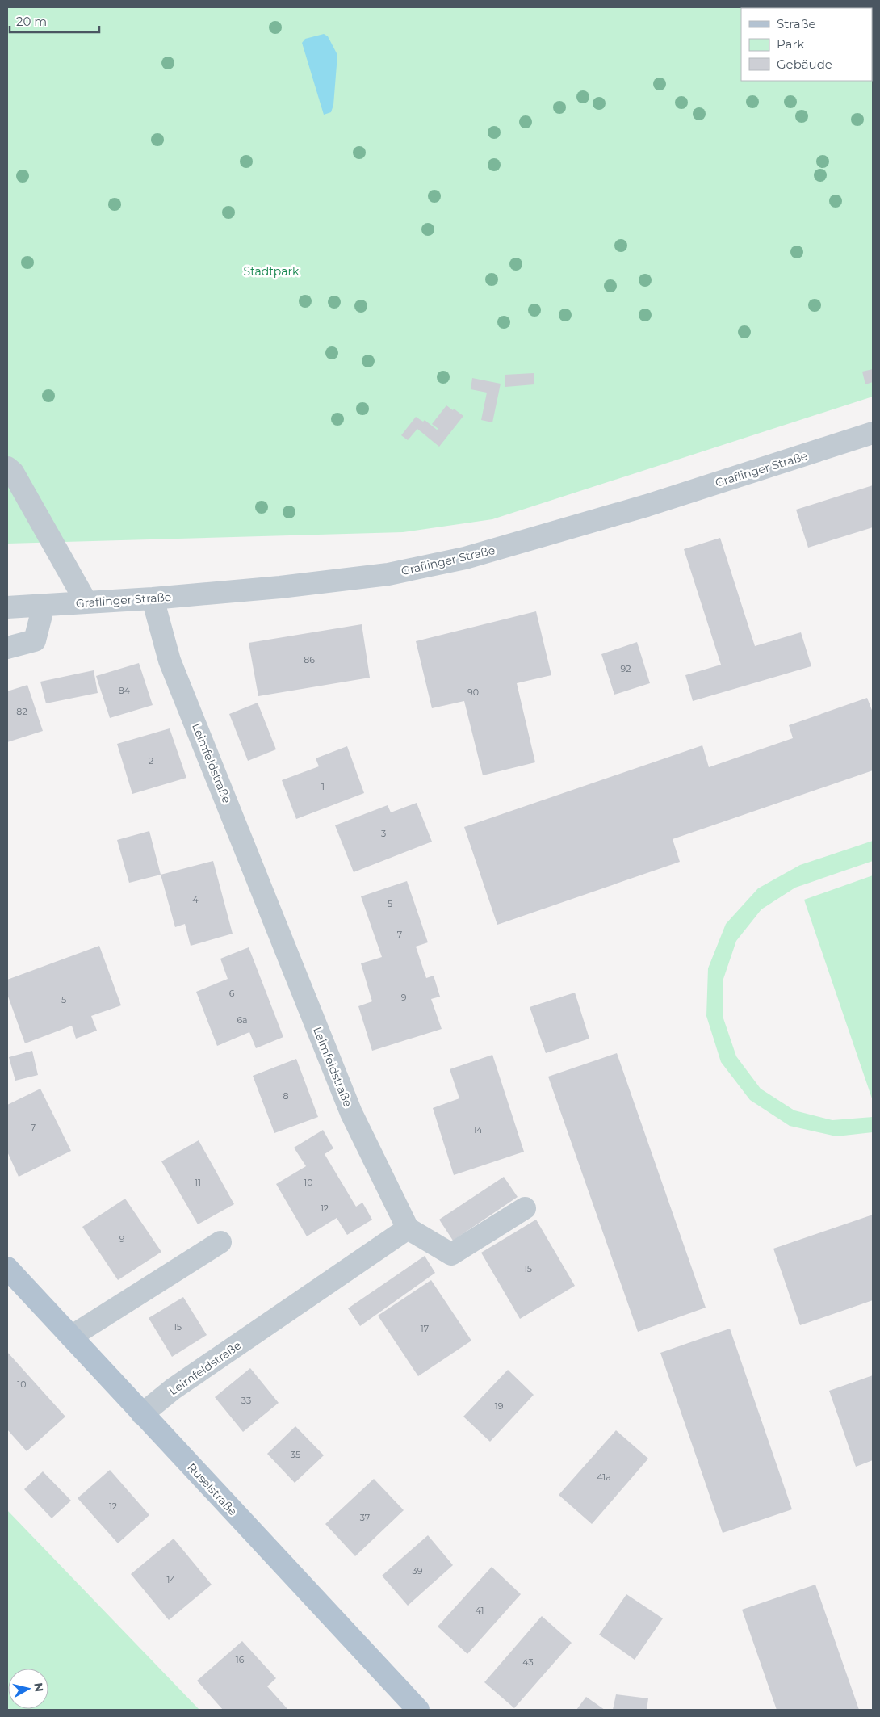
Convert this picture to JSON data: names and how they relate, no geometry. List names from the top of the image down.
{
  "streets": {
    "main road": ["Ruselstraße"],
    "street": ["Graflinger Straße", "Leimfeldstraße"]
  },
  "crossings": [
    ["Graflinger Straße", "Leimfeldstraße"],
    ["Leimfeldstraße", "Ruselstraße"]
  ],
  "parks": ["Stadtpark"],
  "house_numbers": [
    "86",
    "92",
    "84",
    "90",
    "82",
    "2",
    "1",
    "3",
    "4",
    "5",
    "7",
    "6",
    "9",
    "5",
    "6a",
    "8",
    "7",
    "14",
    "11",
    "10",
    "12",
    "9",
    "15",
    "15",
    "17",
    "10",
    "33",
    "19",
    "35",
    "41a",
    "12",
    "37",
    "39",
    "14",
    "41",
    "16",
    "43"
  ],
  "legend": ["Straße", "Park", "Gebäude"],
  "scale_bar": "20 m",
  "north": "right"
}
